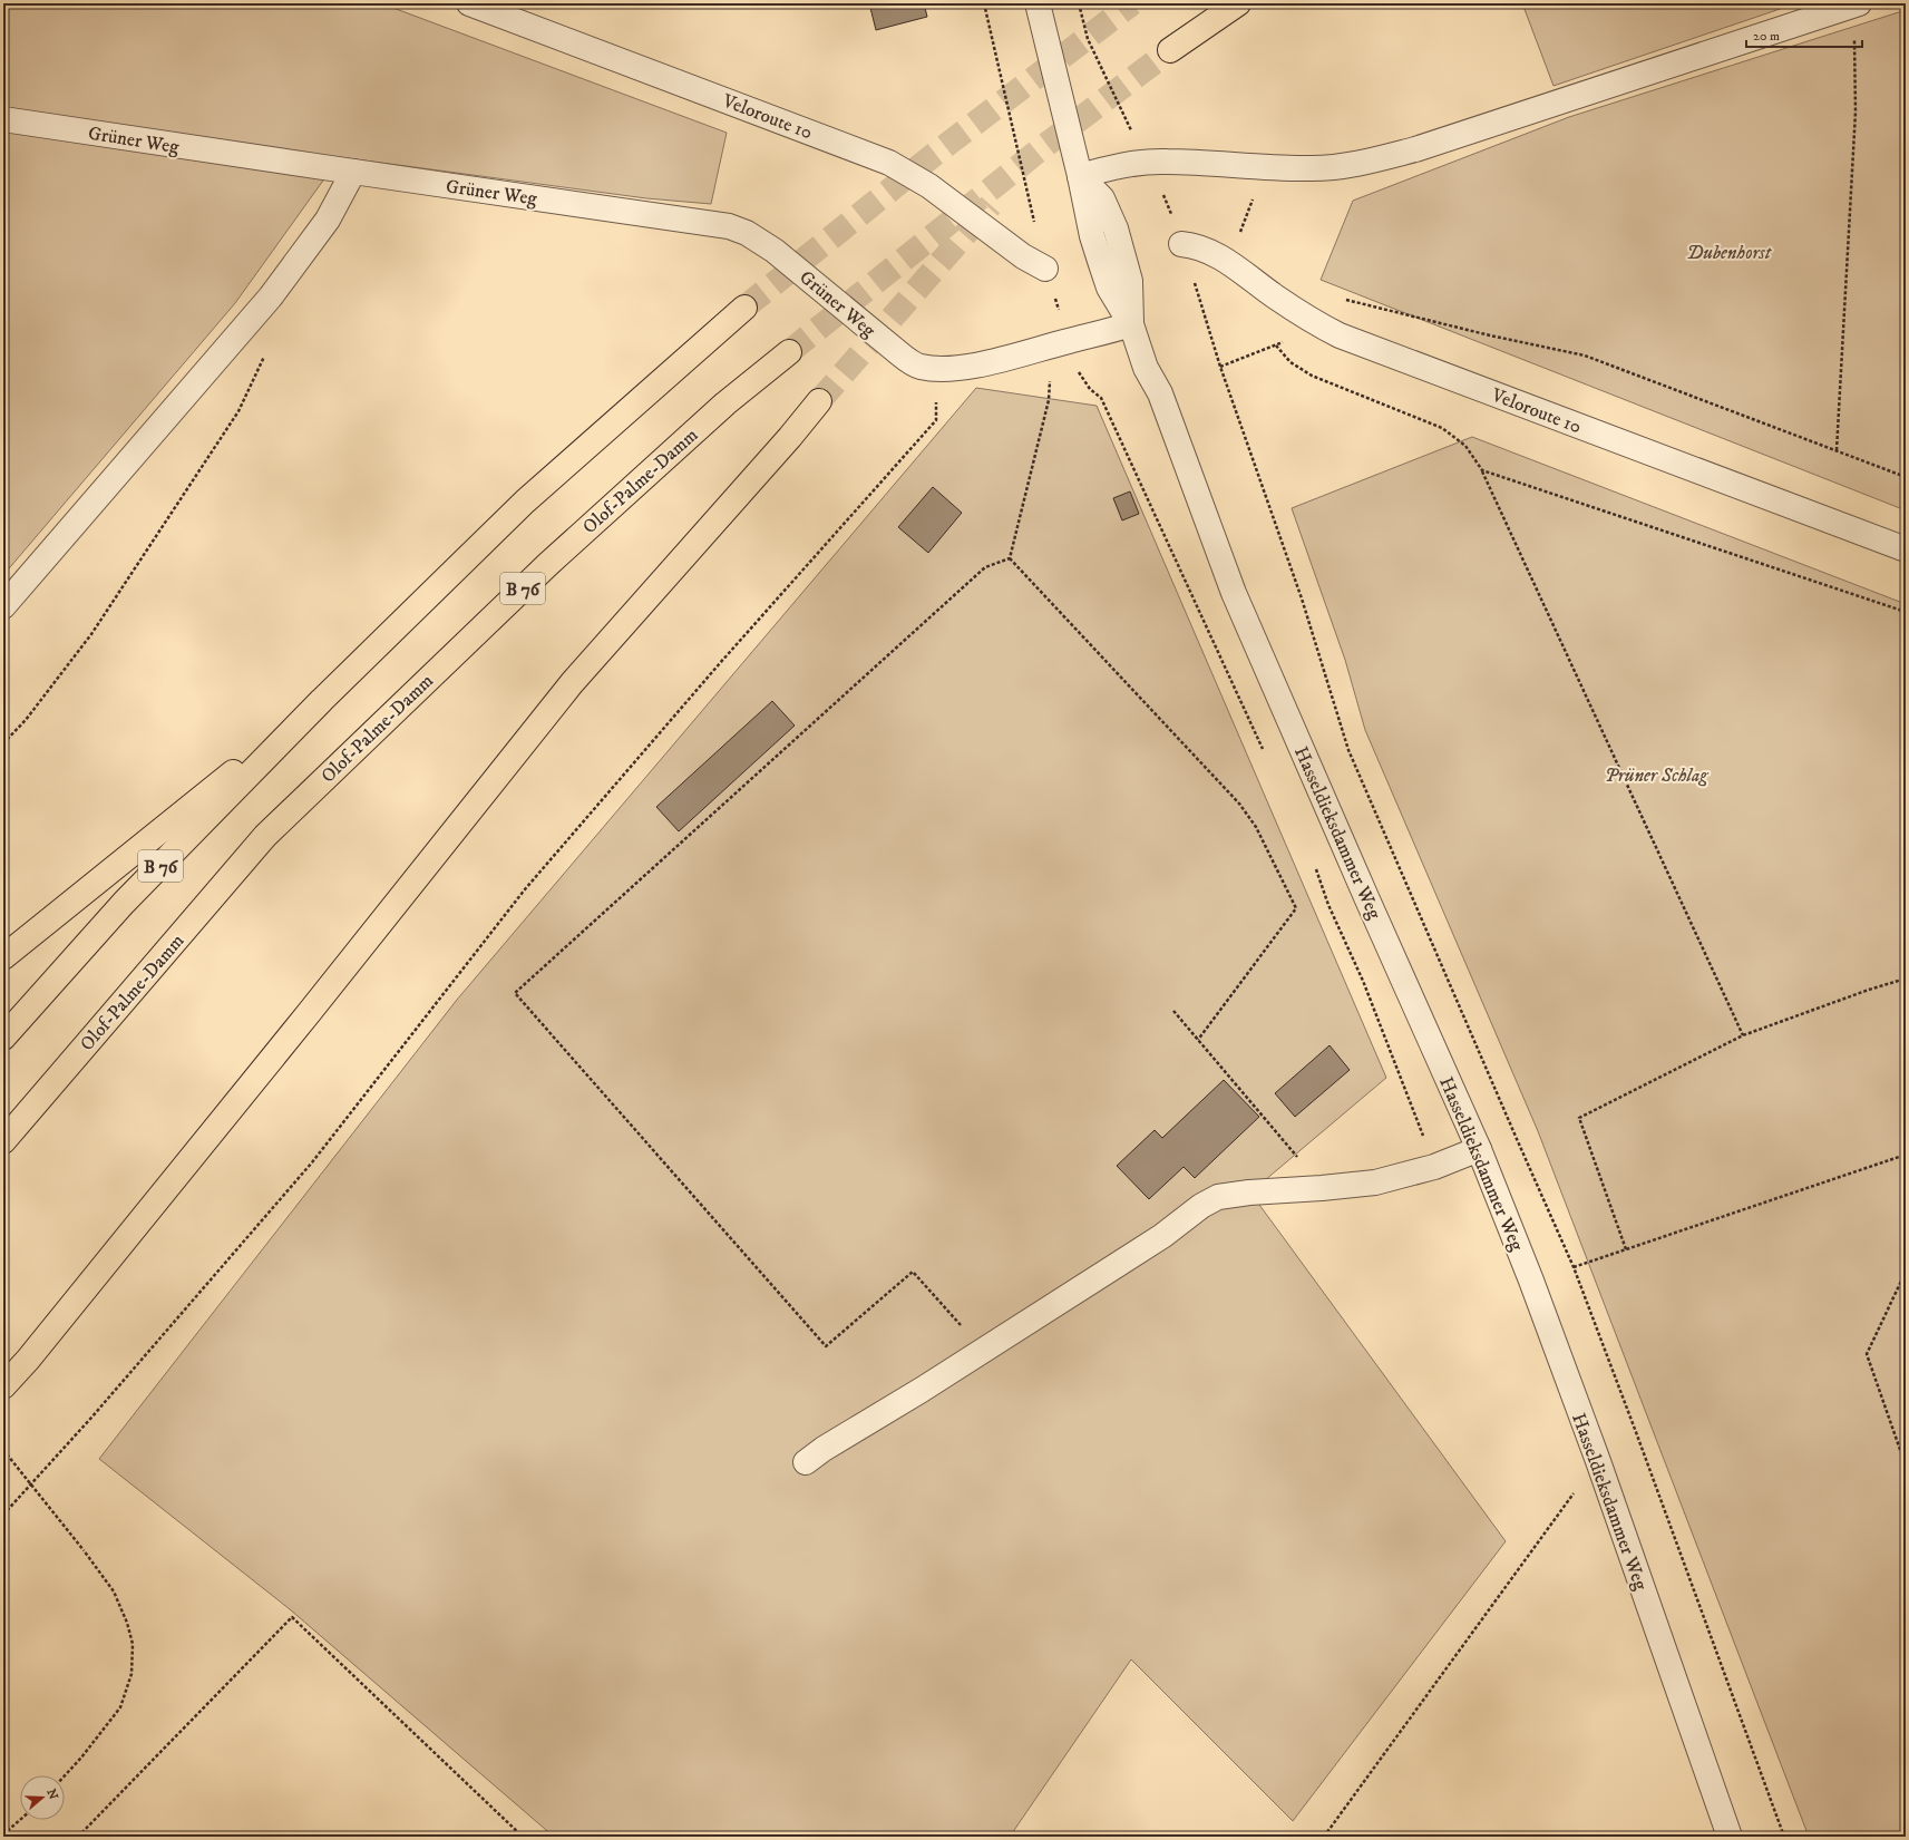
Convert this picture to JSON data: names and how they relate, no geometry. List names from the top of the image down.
{
  "streets": {
    "highway": ["Olof-Palme-Damm", "B 76"],
    "street": ["Veloroute 10", "Grüner Weg", "Hasseldieksdammer Weg"]
  },
  "crossings": [
    ["Grüner Weg", "Hasseldieksdammer Weg"]
  ],
  "parks": ["Dubenhorst", "Prüner Schlag"],
  "scale_bar": "20 m",
  "north": "right"
}
